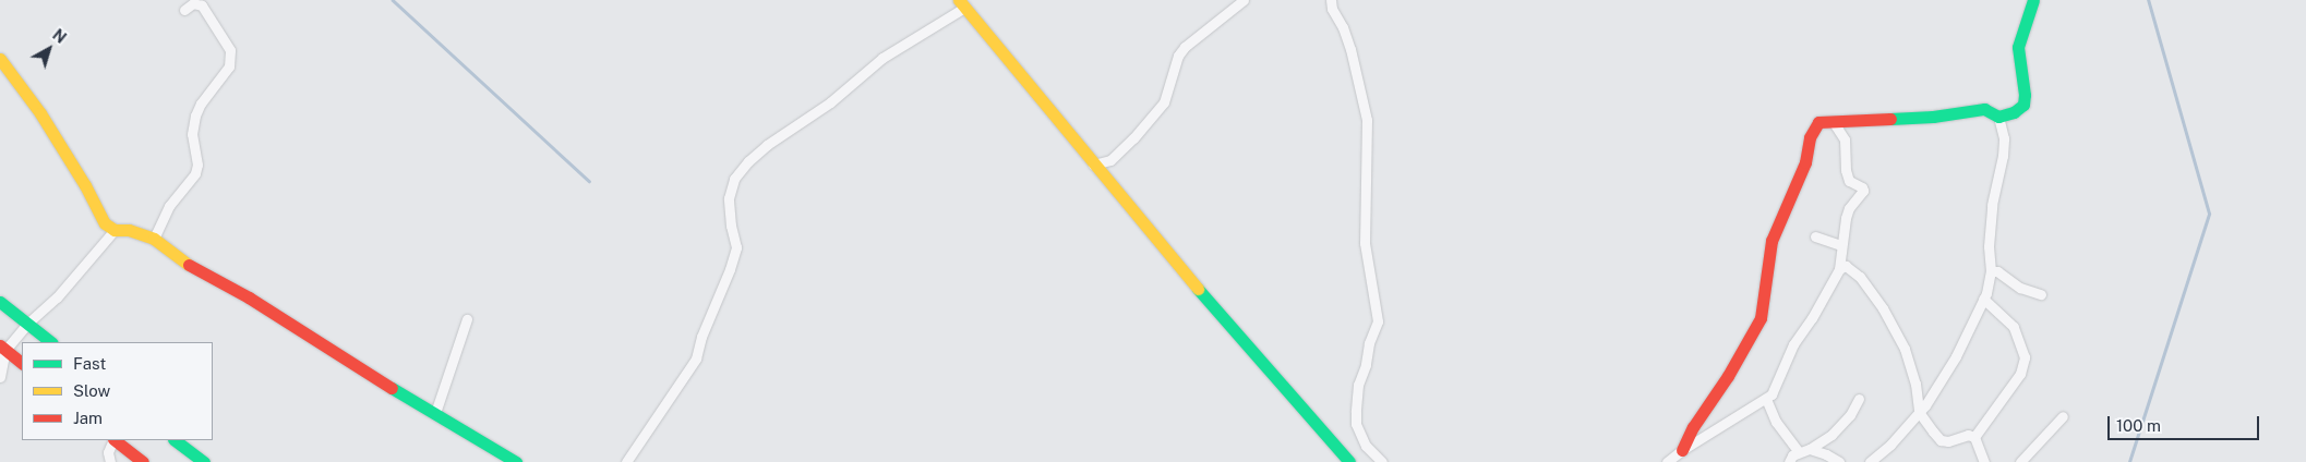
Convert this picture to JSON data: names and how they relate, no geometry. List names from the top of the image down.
{
  "legend": ["Fast", "Slow", "Jam"],
  "scale_bar": "100 m",
  "north": "top right"
}
